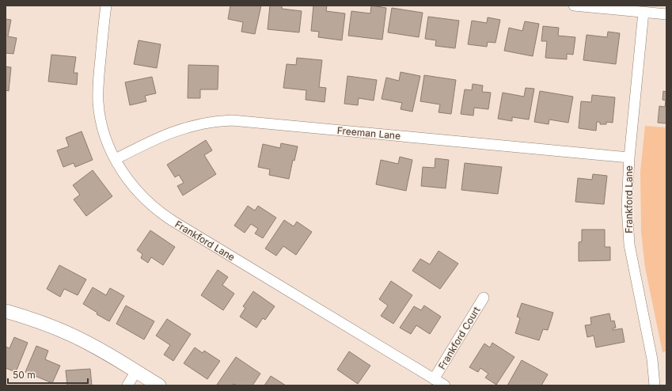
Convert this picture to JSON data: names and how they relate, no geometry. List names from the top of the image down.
{
  "streets": {
    "street": ["Freeman Lane", "Frankford Lane", "Frankford Court"]
  },
  "crossings": [
    ["Freeman Lane", "Frankford Lane"],
    ["Frankford Lane", "Frankford Court"]
  ],
  "scale_bar": "50 m"
}
